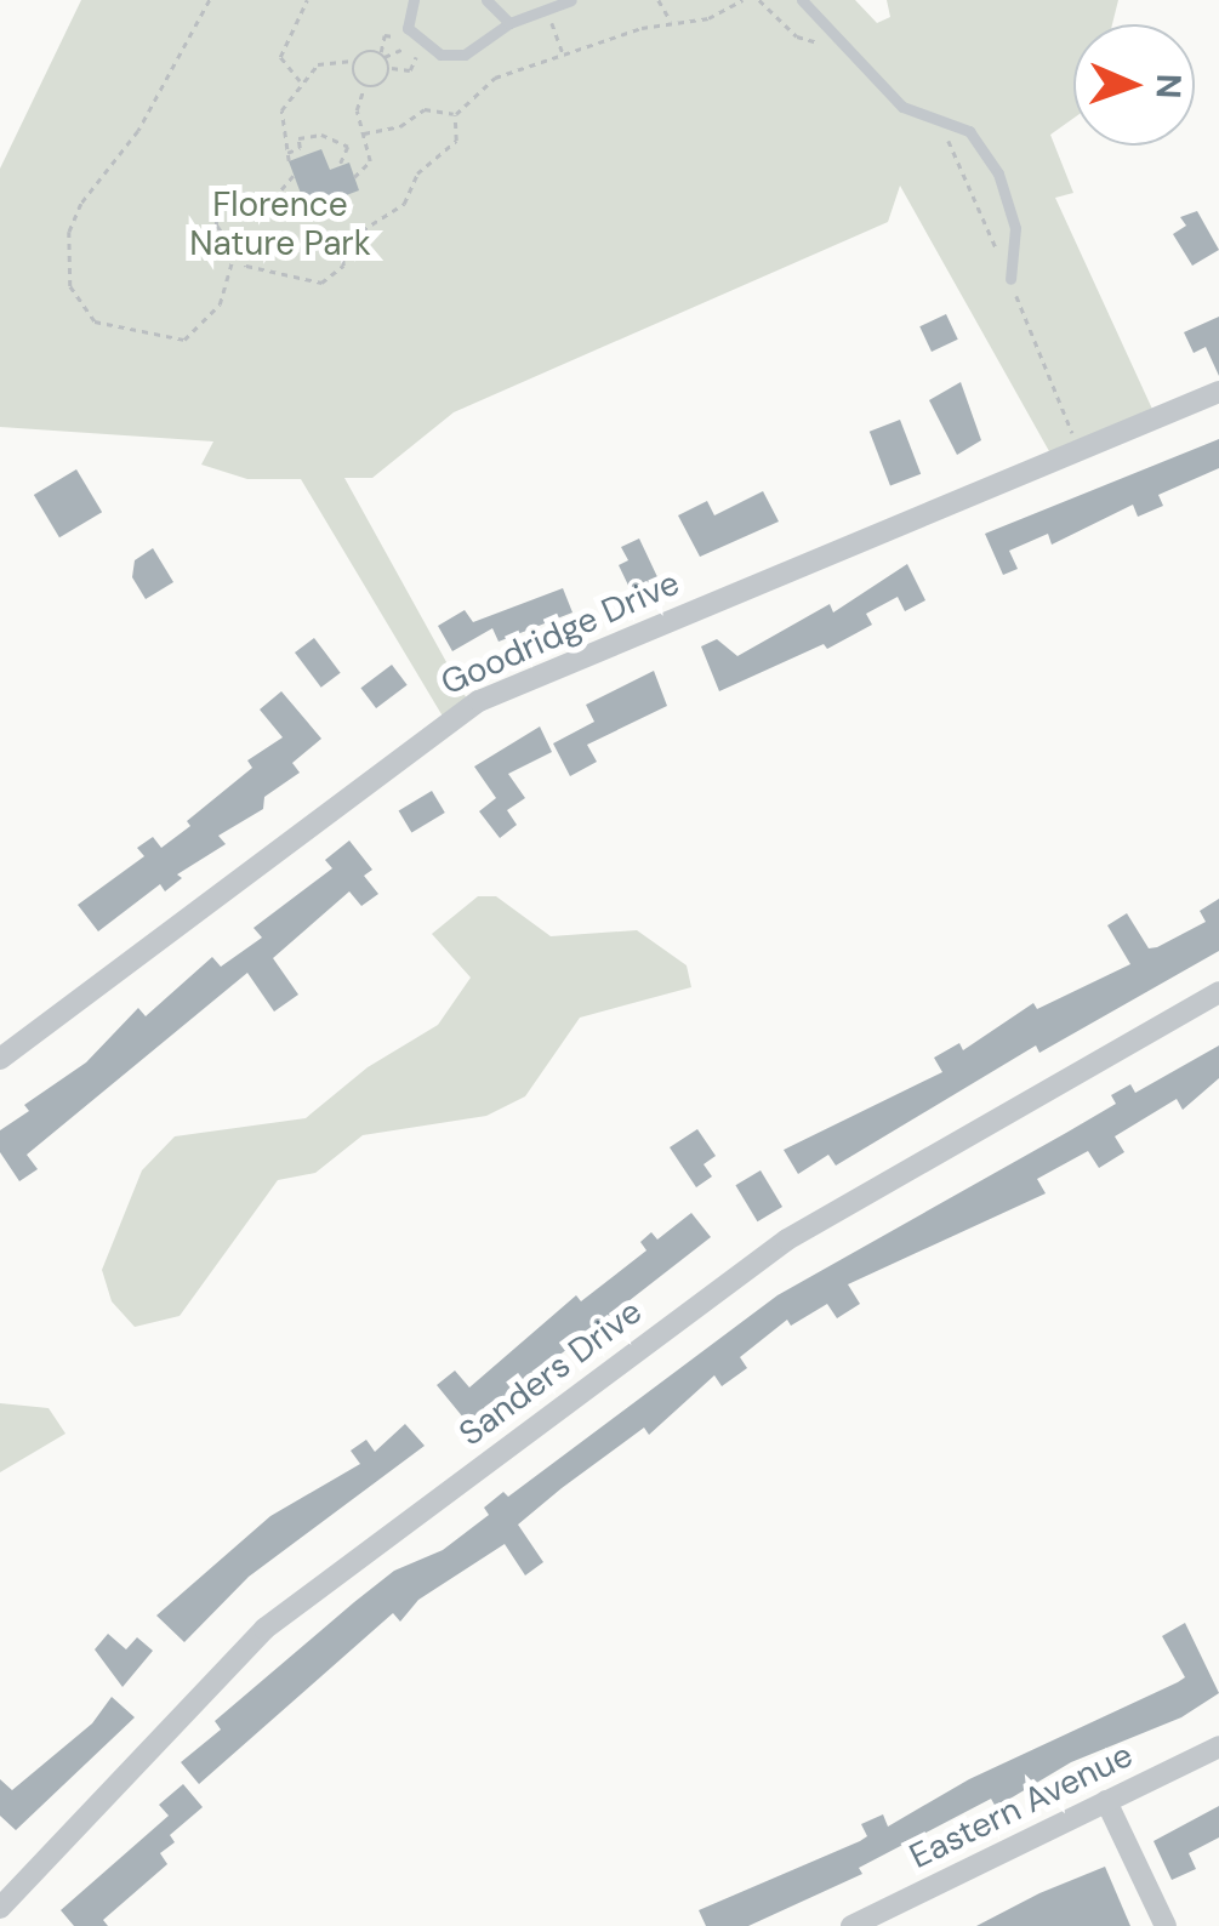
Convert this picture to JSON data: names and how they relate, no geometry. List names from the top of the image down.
{
  "streets": {
    "street": ["Goodridge Drive", "Sanders Drive", "Eastern Avenue"]
  },
  "parks": ["Florence Nature Park"],
  "north": "right"
}
